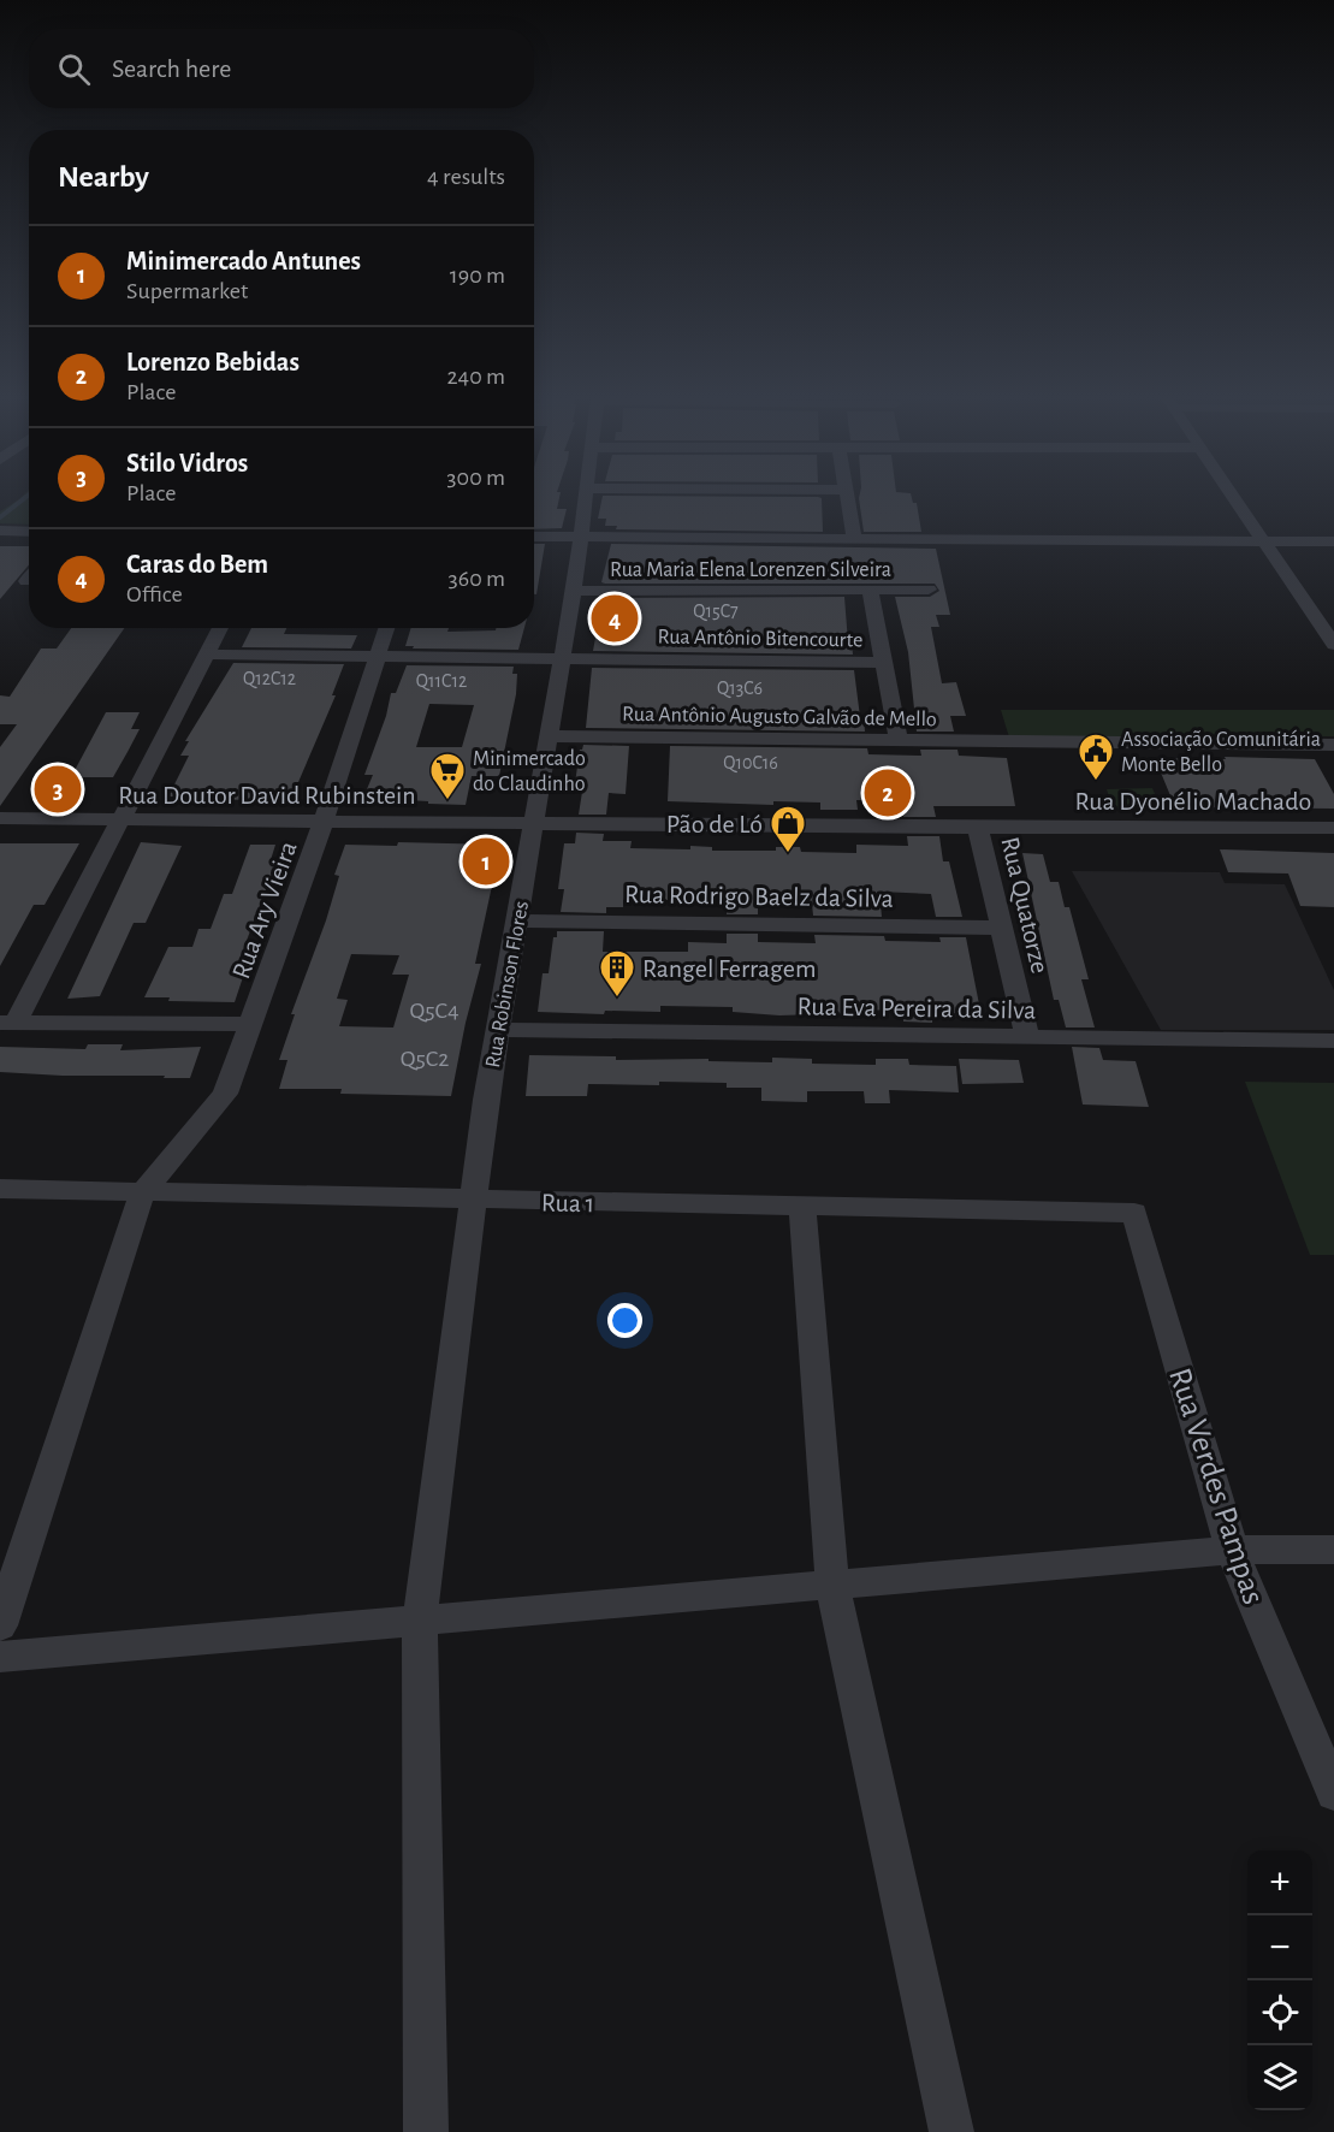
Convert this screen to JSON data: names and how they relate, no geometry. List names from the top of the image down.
{
  "streets": {
    "street": [
      "Rua Maria Elena Lorenzen Silveira",
      "Rua Antônio Bitencourte",
      "Rua Antônio Augusto Galvão de Mello",
      "Rua Doutor David Rubinstein",
      "Rua Dyonélio Machado",
      "Rua Rodrigo Baelz da Silva",
      "Rua Quatorze",
      "Rua Ary Vieira",
      "Rua Robinson Flores",
      "Rua Eva Pereira da Silva",
      "Rua 1",
      "Rua Verdes Pampas"
    ]
  },
  "crossings": [
    ["Rua Maria Elena Lorenzen Silveira", "Rua Robinson Flores"],
    ["Rua Antônio Bitencourte", "Rua Ary Vieira"],
    ["Rua Antônio Bitencourte", "Rua Robinson Flores"],
    ["Rua Antônio Augusto Galvão de Mello", "Rua Robinson Flores"],
    ["Rua Doutor David Rubinstein", "Rua Dyonélio Machado"],
    ["Rua Doutor David Rubinstein", "Rua Quatorze"],
    ["Rua Doutor David Rubinstein", "Rua Ary Vieira"],
    ["Rua Doutor David Rubinstein", "Rua Robinson Flores"],
    ["Rua Rodrigo Baelz da Silva", "Rua Quatorze"],
    ["Rua Rodrigo Baelz da Silva", "Rua Robinson Flores"],
    ["Rua Quatorze", "Rua Eva Pereira da Silva"],
    ["Rua Ary Vieira", "Rua 1"],
    ["Rua Robinson Flores", "Rua Eva Pereira da Silva"],
    ["Rua Robinson Flores", "Rua 1"],
    ["Rua 1", "Rua Verdes Pampas"]
  ],
  "places": {
    "public building": ["Associação Comunitária Monte Bello"],
    "supermarket": ["Minimercado do Claudinho"],
    "shop": ["Pão de Ló"],
    "building": ["Rangel Ferragem"]
  },
  "house_numbers": [
    "Q15C7",
    "Q12C12",
    "Q11C12",
    "Q13C6",
    "Q10C16",
    "Q5C4",
    "Q5C2"
  ],
  "page": {
    "search": "Search here",
    "heading": ["Nearby", "4 results"],
    "list": [
      {
        "mark": "1",
        "name": "Minimercado Antunes",
        "note": "Supermarket",
        "value": "190 m"
      },
      {
        "mark": "2",
        "name": "Lorenzo Bebidas",
        "note": "Place",
        "value": "240 m"
      },
      {
        "mark": "3",
        "name": "Stilo Vidros",
        "note": "Place",
        "value": "300 m"
      },
      {
        "mark": "4",
        "name": "Caras do Bem",
        "note": "Office",
        "value": "360 m"
      }
    ],
    "pins": [
      "4",
      "3",
      "2",
      "1"
    ],
    "map_buttons": ["+", "−"]
  }
}
